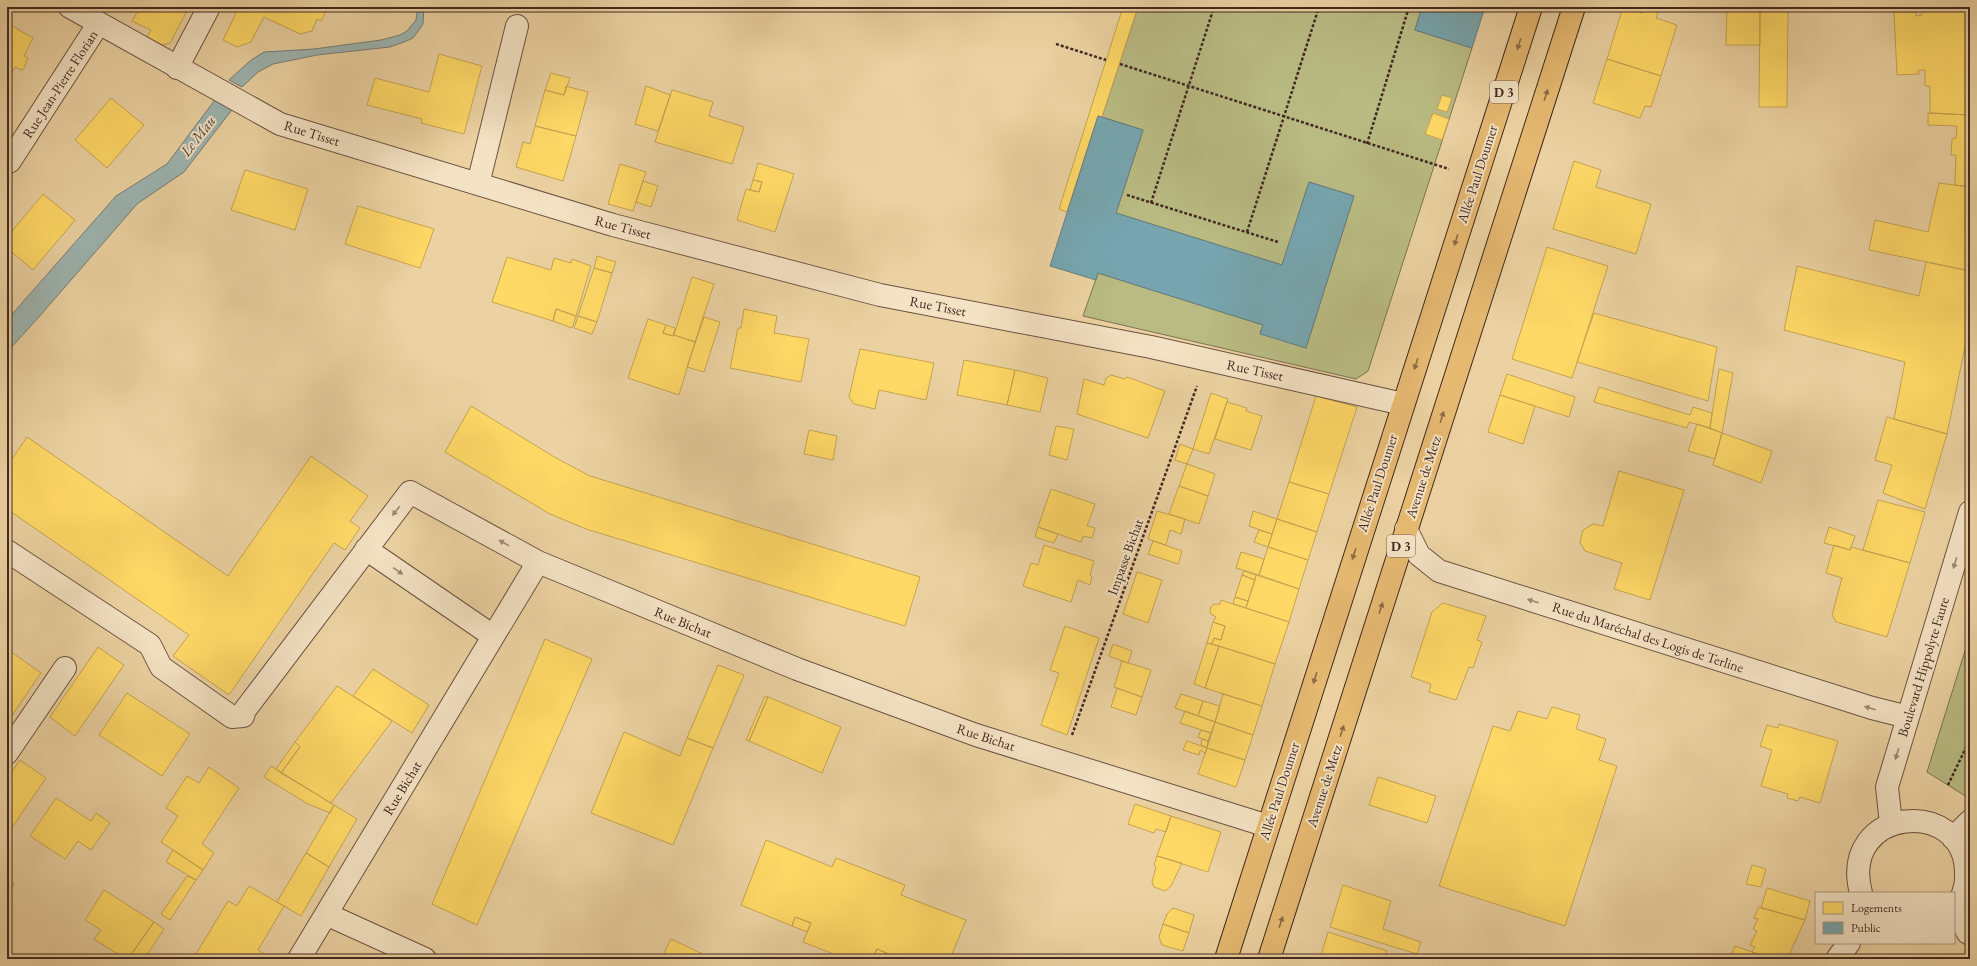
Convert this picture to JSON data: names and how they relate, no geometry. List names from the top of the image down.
{
  "streets": {
    "main road": ["D 3", "Allée Paul Doumer", "Avenue de Metz"],
    "street": [
      "Rue Jean-Pierre Florian",
      "Rue Tisset",
      "Rue Bichat",
      "Rue du Maréchal des Logis de Terline",
      "Boulevard Hippolyte Faure"
    ],
    "path": ["Impasse Bichat"]
  },
  "crossings": [
    ["Rue Jean-Pierre Florian", "Rue Tisset"],
    ["Rue Tisset", "Allée Paul Doumer"],
    ["Rue Tisset", "Impasse Bichat"],
    ["Allée Paul Doumer", "Rue Bichat"],
    ["Avenue de Metz", "Rue du Maréchal des Logis de Terline"],
    ["Impasse Bichat", "Rue Bichat"],
    ["Rue du Maréchal des Logis de Terline", "Boulevard Hippolyte Faure"]
  ],
  "one_way": [
    "Allée Paul Doumer",
    "Avenue de Metz",
    "Rue du Maréchal des Logis de Terline",
    "Boulevard Hippolyte Faure"
  ],
  "water": ["Le Mau"],
  "legend": ["Logements", "Public"]
}
